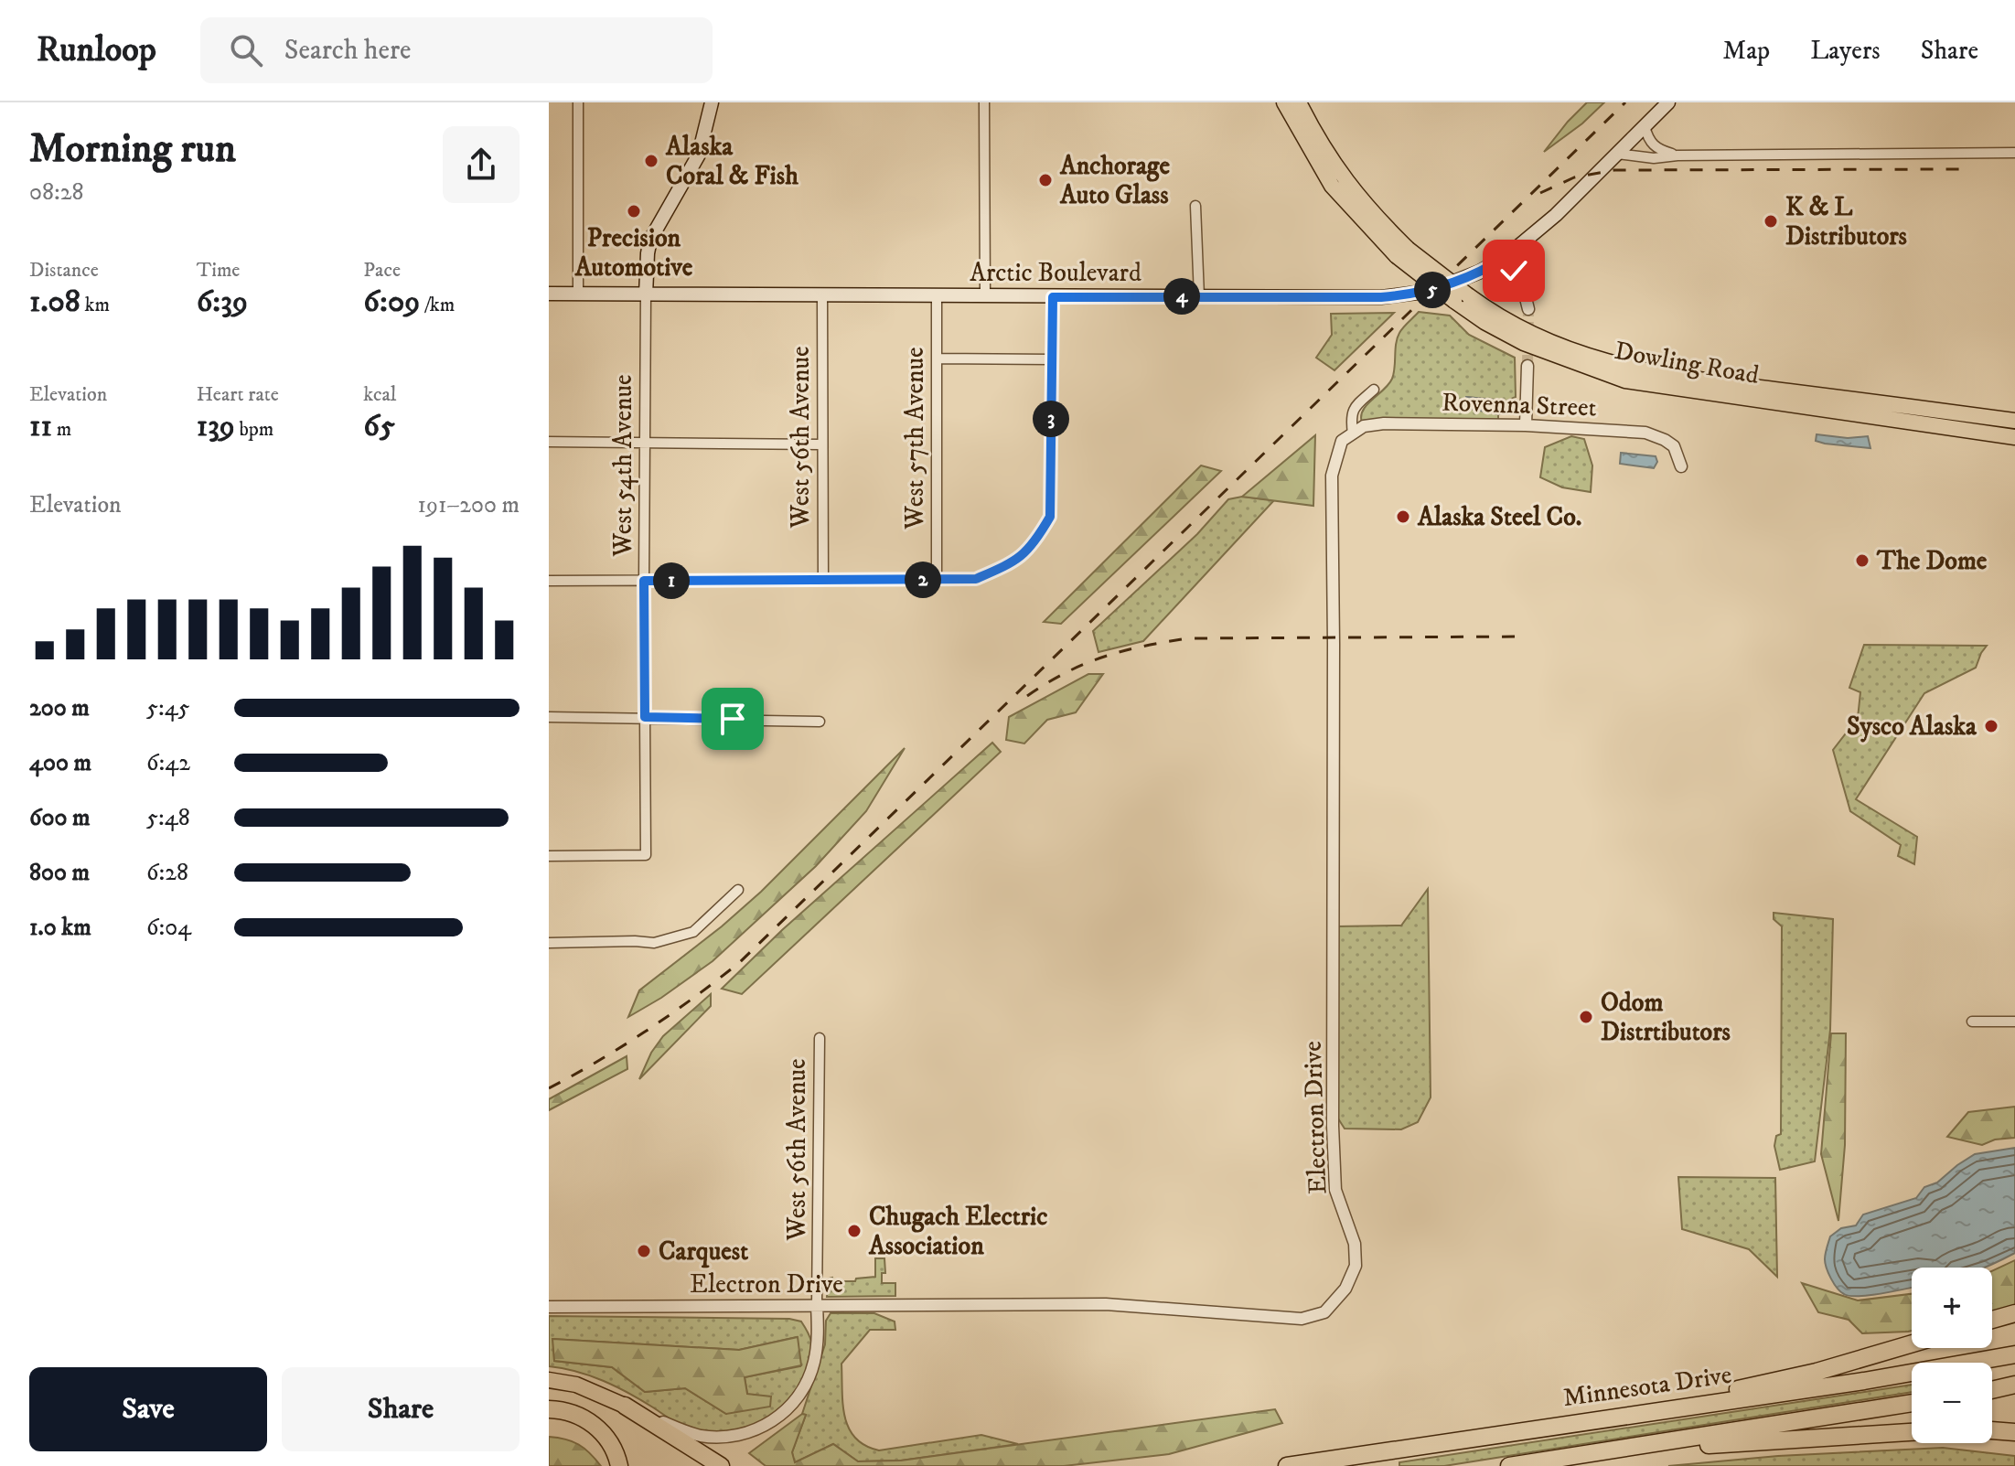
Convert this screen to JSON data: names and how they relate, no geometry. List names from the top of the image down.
{
  "streets": {
    "highway": ["Minnesota Drive"],
    "main road": ["Arctic Boulevard", "Dowling Road"],
    "street": [
      "Rovenna Street",
      "West 56th Avenue",
      "West 57th Avenue",
      "West 54th Avenue",
      "Electron Drive"
    ]
  },
  "crossings": [
    ["Arctic Boulevard", "West 56th Avenue"],
    ["Arctic Boulevard", "West 57th Avenue"],
    ["Arctic Boulevard", "West 54th Avenue"],
    ["Rovenna Street", "Electron Drive"],
    ["West 56th Avenue", "Electron Drive"]
  ],
  "places": [
    "Alaska Coral & Fish",
    "Anchorage Auto Glass",
    "Precision Automotive",
    "K & L Distributors",
    "Alaska Steel Co.",
    "The Dome",
    "Sysco Alaska",
    "Odom Distrtibutors",
    "Chugach Electric Association",
    "Carquest"
  ],
  "page": {
    "header": "Runloop",
    "search": "Search here",
    "nav": ["Map", "Layers", "Share"],
    "heading": ["Morning run", "08:28"],
    "stats": [
      ["Distance", "1.08 km"],
      ["Time", "6:39"],
      ["Pace", "6:09 /km"],
      ["Elevation", "11 m"],
      ["Heart rate", "139 bpm"],
      ["kcal", "65"]
    ],
    "pins": [
      "5",
      "4",
      "3",
      "2",
      "1"
    ],
    "chart": ["Elevation", "191–200 m"],
    "list": [
      {
        "name": "200 m",
        "note": "5:45"
      },
      {
        "name": "400 m",
        "note": "6:42"
      },
      {
        "name": "600 m",
        "note": "5:48"
      },
      {
        "name": "800 m",
        "note": "6:28"
      },
      {
        "name": "1.0 km",
        "note": "6:04"
      }
    ],
    "map_buttons": ["+", "−"],
    "buttons": ["Save", "Share"]
  }
}
